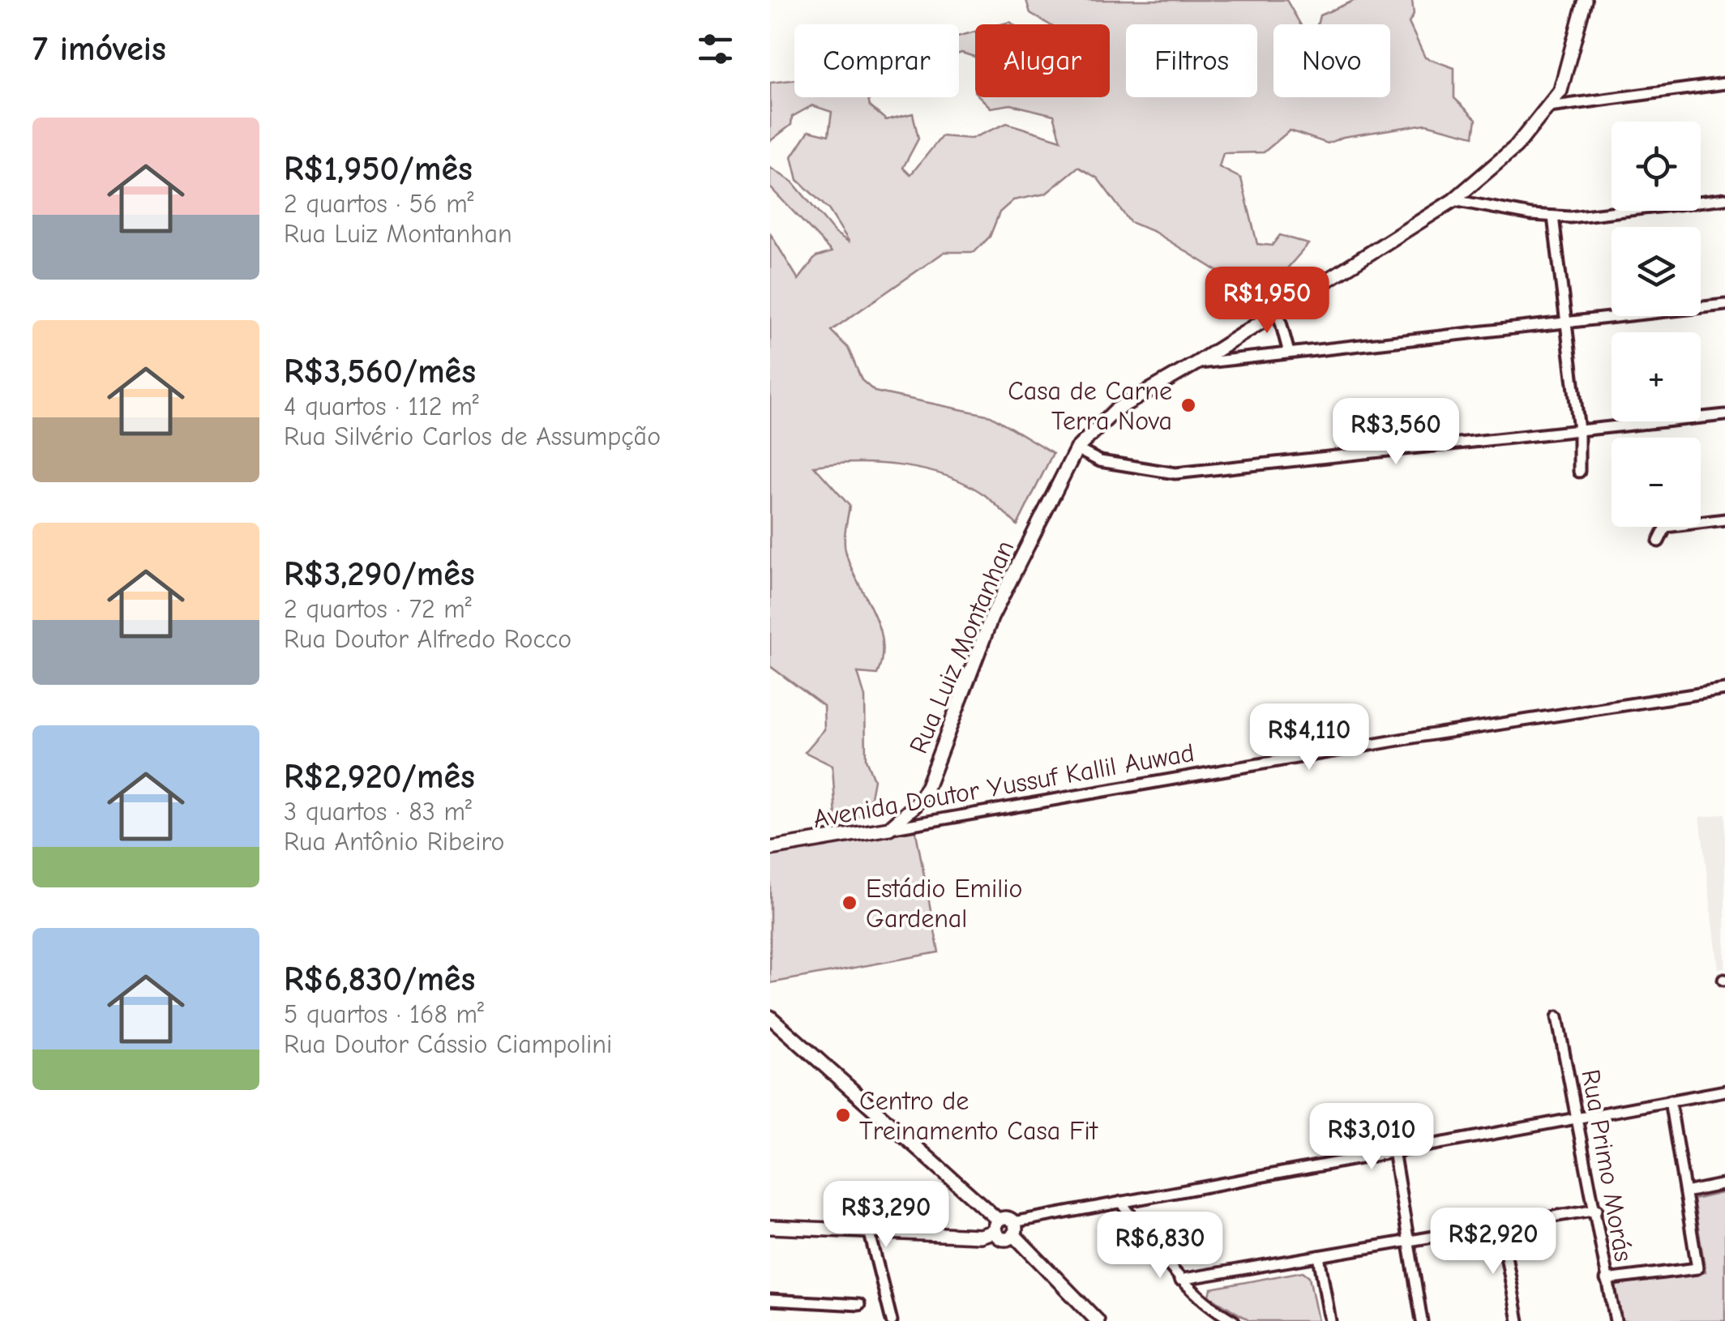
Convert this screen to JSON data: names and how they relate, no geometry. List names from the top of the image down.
{
  "streets": {
    "street": ["Rua Luiz Montanhan", "Avenida Doutor Yussuf Kallil Auwad", "Rua Primo Morás"]
  },
  "crossings": [
    ["Rua Luiz Montanhan", "Avenida Doutor Yussuf Kallil Auwad"]
  ],
  "places": ["Casa de Carne Terra Nova", "Estádio Emilio Gardenal", "Centro de Treinamento Casa Fit"],
  "page": {
    "heading": "7 imóveis",
    "chip": [
      "Comprar",
      "Alugar",
      "Filtros",
      "Novo"
    ],
    "list": [
      {
        "name": "R$1,950/mês",
        "note": "2 quartos · 56 m² · Rua Luiz Montanhan"
      },
      {
        "name": "R$3,560/mês",
        "note": "4 quartos · 112 m² · Rua Silvério Carlos de Assumpção"
      },
      {
        "name": "R$3,290/mês",
        "note": "2 quartos · 72 m² · Rua Doutor Alfredo Rocco"
      },
      {
        "name": "R$2,920/mês",
        "note": "3 quartos · 83 m² · Rua Antônio Ribeiro"
      },
      {
        "name": "R$6,830/mês",
        "note": "5 quartos · 168 m² · Rua Doutor Cássio Ciampolini"
      }
    ],
    "map_buttons": ["+", "−"],
    "price": [
      "R$1,950",
      "R$3,560",
      "R$4,110",
      "R$3,010",
      "R$3,290",
      "R$2,920",
      "R$6,830"
    ]
  }
}
